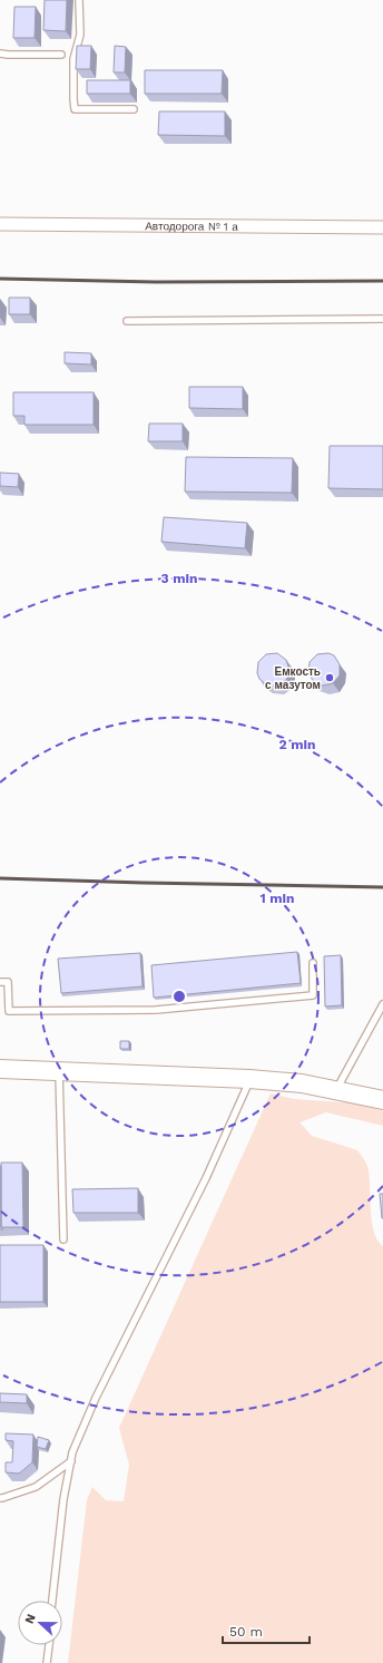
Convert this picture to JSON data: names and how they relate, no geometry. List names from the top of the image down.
{
  "streets": {
    "street": ["Автодорога № 1 а"]
  },
  "places": ["Емкость с мазутом"],
  "scale_bar": "50 m",
  "north": "left",
  "rings": ["3 min", "2 min", "1 min"]
}
